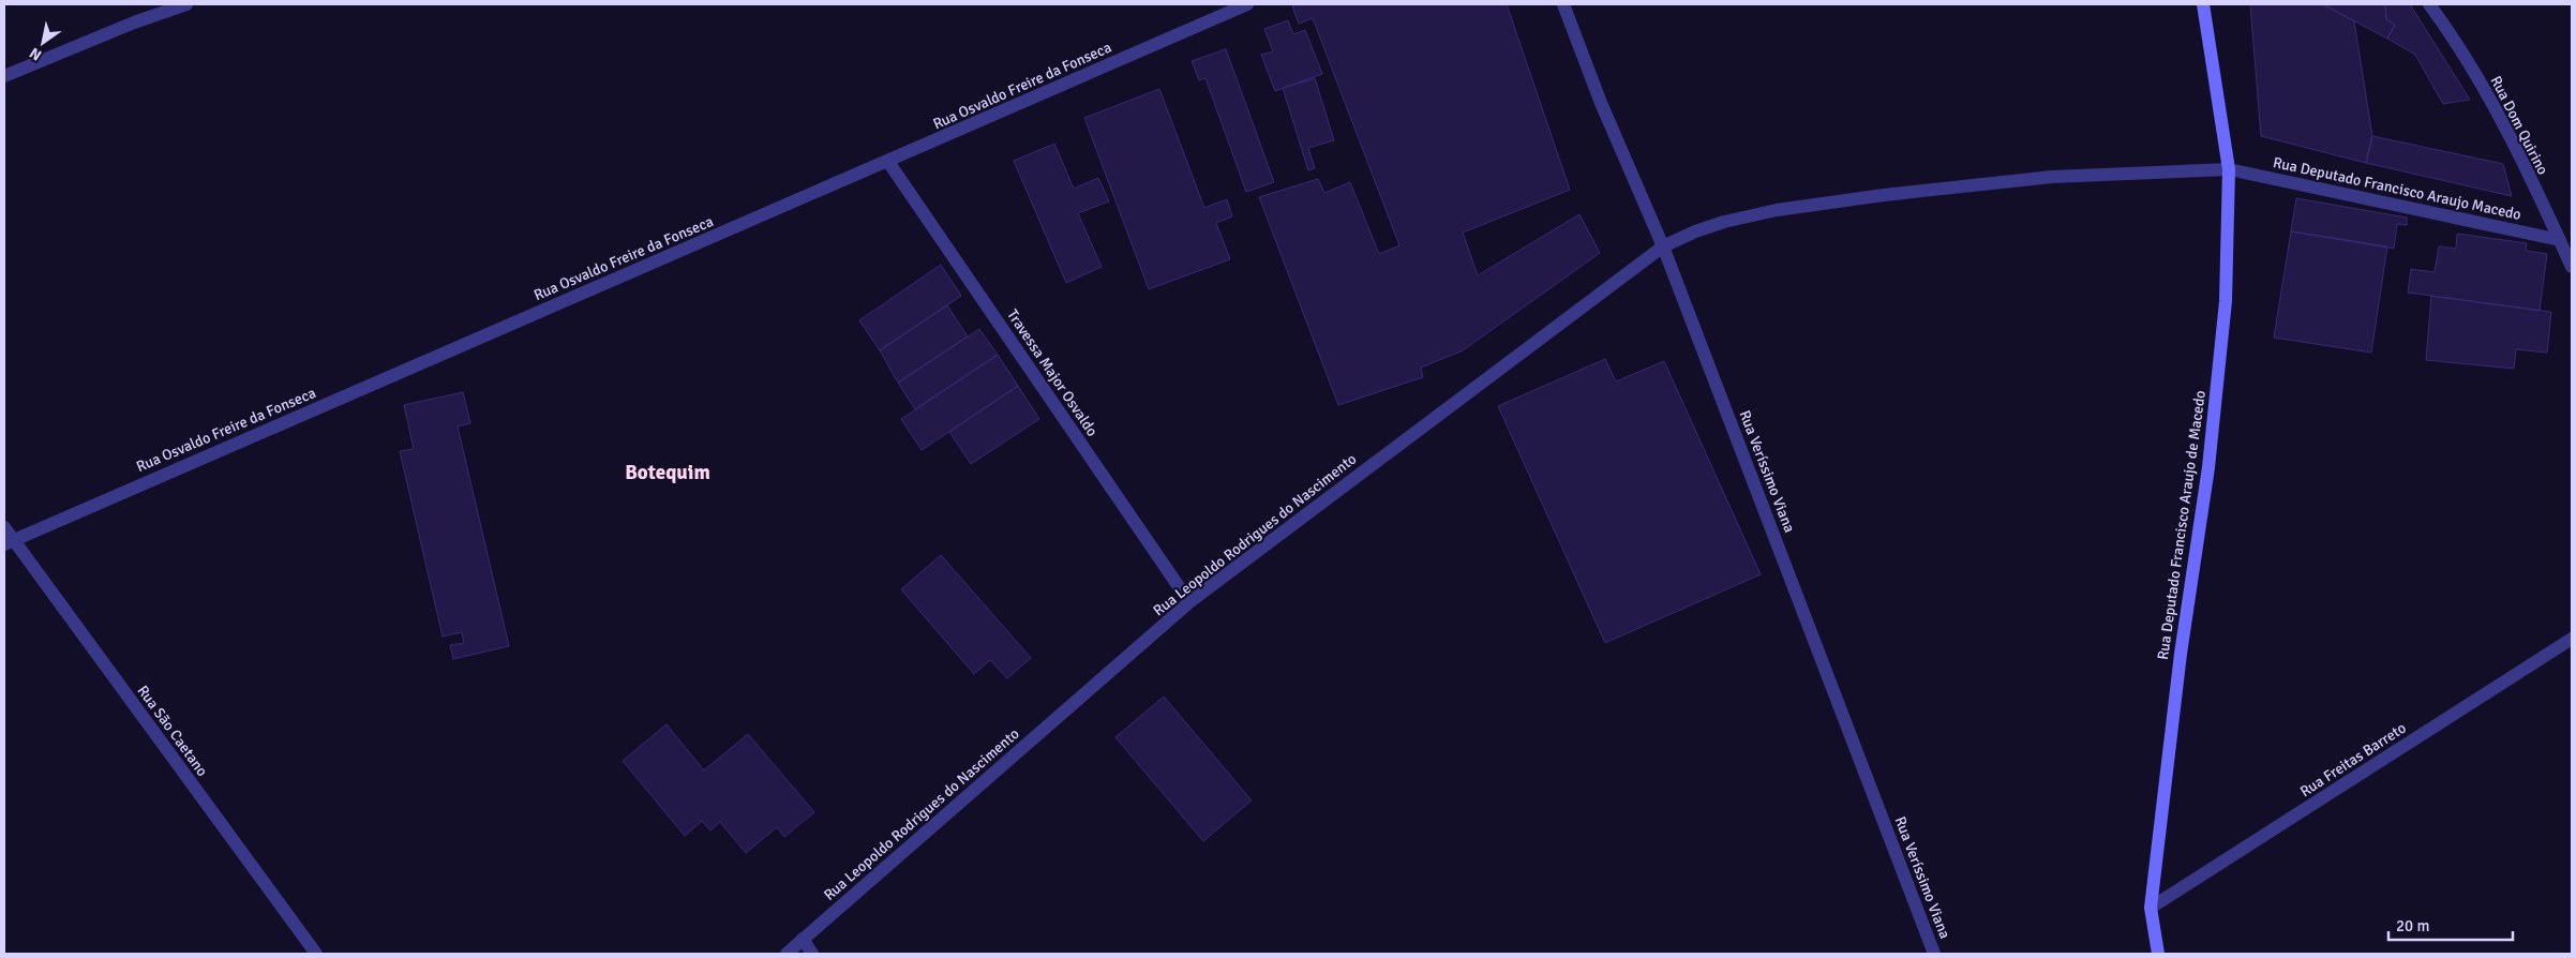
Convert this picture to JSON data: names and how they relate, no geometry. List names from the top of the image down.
{
  "streets": {
    "street": [
      "Rua Osvaldo Freire da Fonseca",
      "Rua Dom Quirino",
      "Rua Deputado Francisco Araujo Macedo",
      "Travessa Major Osvaldo",
      "Rua Veríssimo Viana",
      "Rua Deputado Francisco Araujo de Macedo",
      "Rua Leopoldo Rodrigues do Nascimento",
      "Rua São Caetano",
      "Rua Freitas Barreto"
    ]
  },
  "crossings": [
    ["Rua Osvaldo Freire da Fonseca", "Travessa Major Osvaldo"],
    ["Rua Osvaldo Freire da Fonseca", "Rua São Caetano"],
    ["Rua Dom Quirino", "Rua Deputado Francisco Araujo Macedo"],
    ["Rua Deputado Francisco Araujo Macedo", "Rua Veríssimo Viana"],
    ["Rua Deputado Francisco Araujo Macedo", "Rua Deputado Francisco Araujo de Macedo"],
    ["Rua Deputado Francisco Araujo Macedo", "Rua Leopoldo Rodrigues do Nascimento"],
    ["Travessa Major Osvaldo", "Rua Leopoldo Rodrigues do Nascimento"],
    ["Rua Veríssimo Viana", "Rua Leopoldo Rodrigues do Nascimento"],
    ["Rua Deputado Francisco Araujo de Macedo", "Rua Freitas Barreto"]
  ],
  "districts": ["Botequim"],
  "scale_bar": "20 m",
  "north": "bottom left"
}
